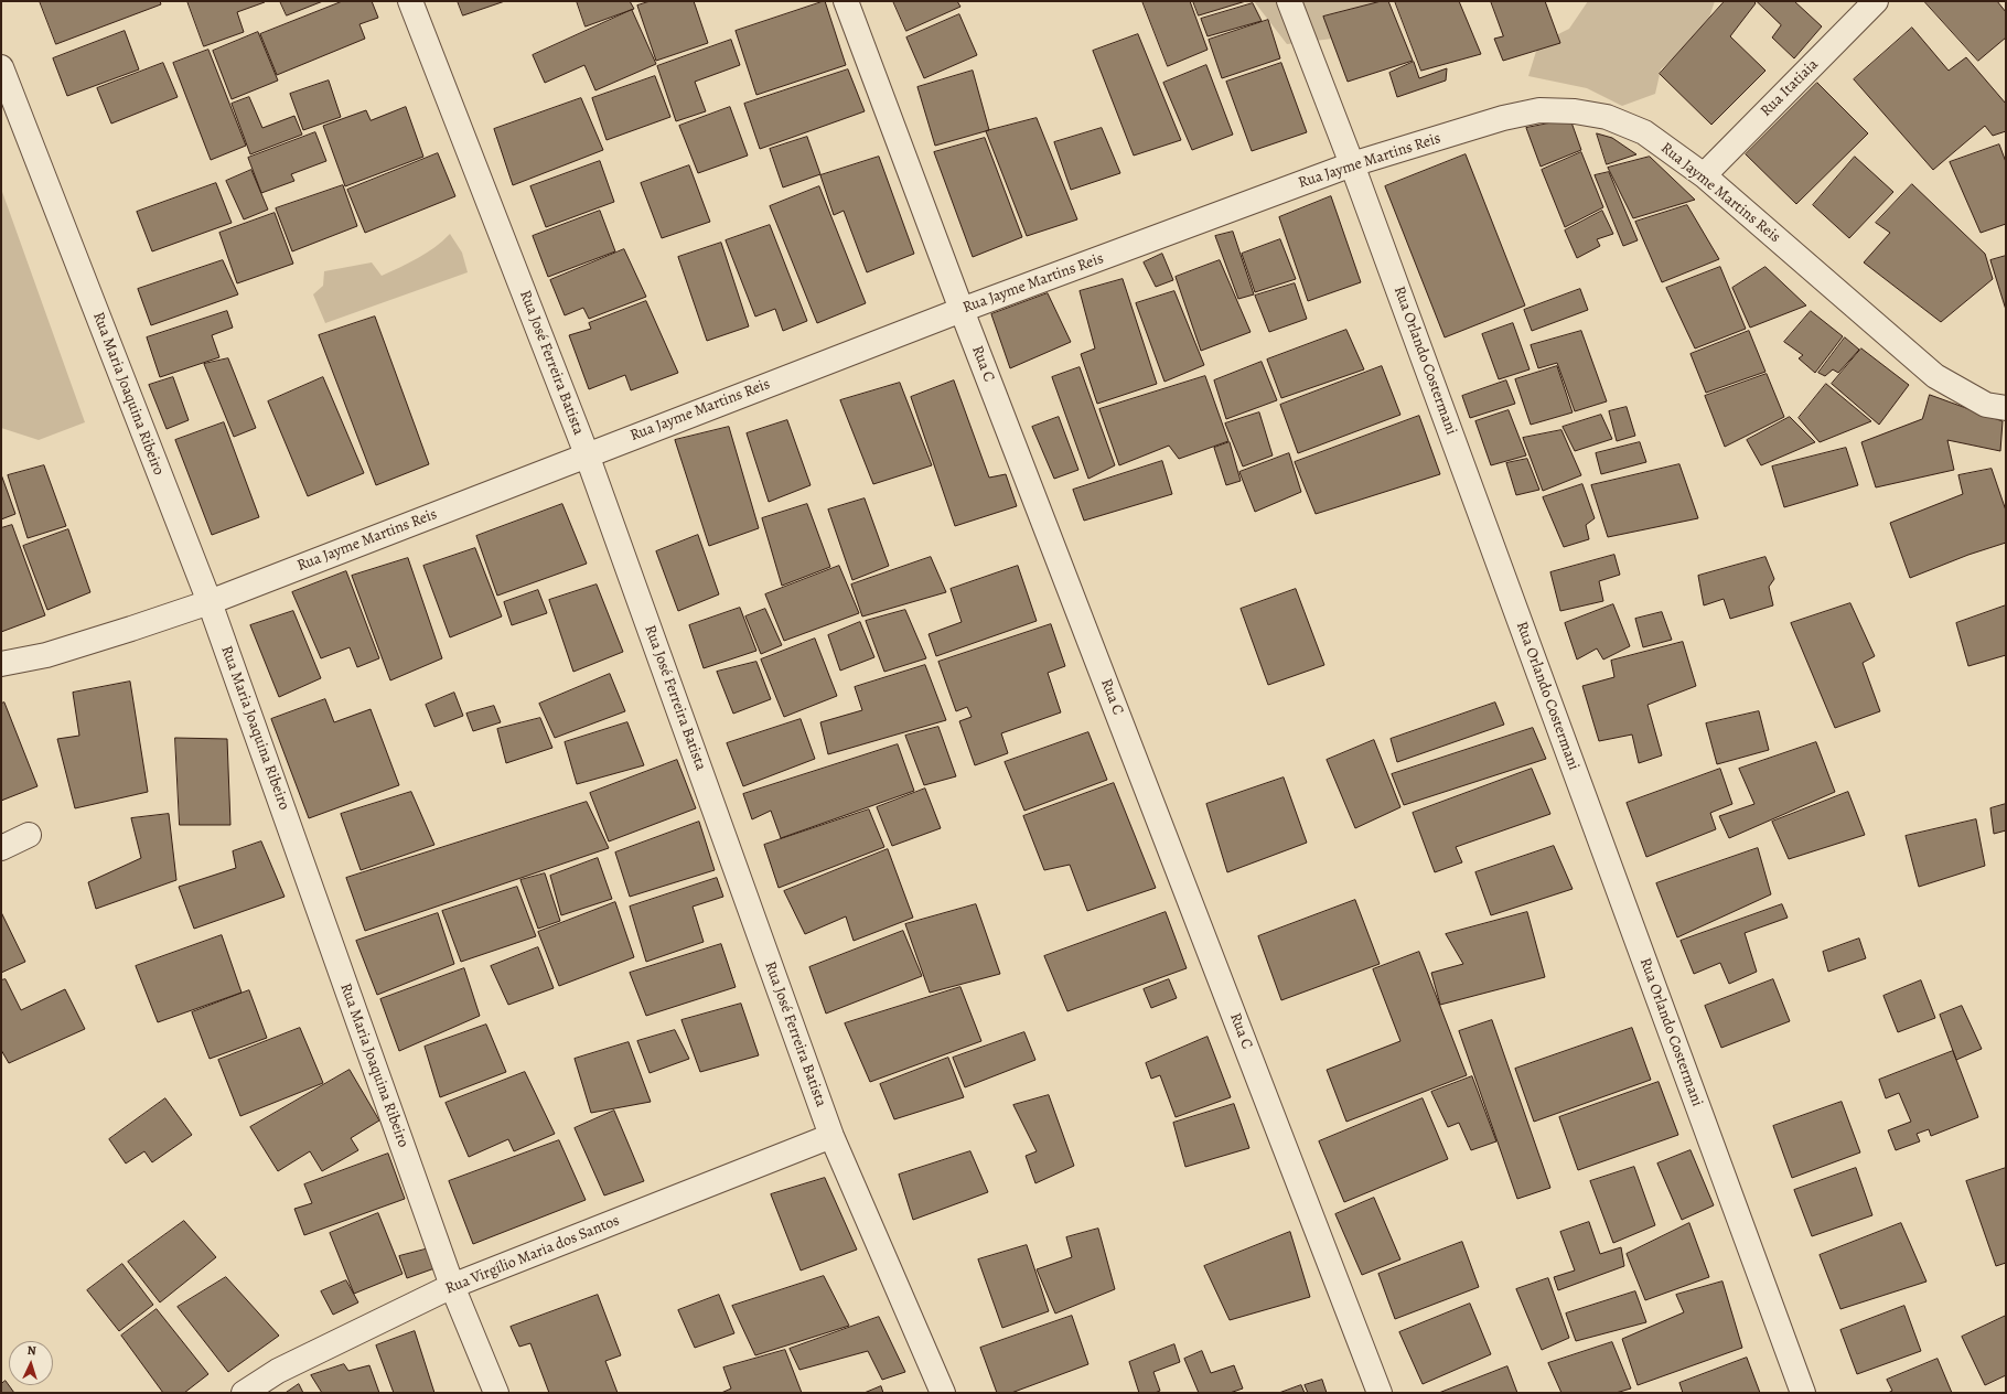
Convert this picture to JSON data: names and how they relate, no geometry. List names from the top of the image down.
{
  "streets": {
    "street": [
      "Rua Itatiaia",
      "Rua Jayme Martins Reis",
      "Rua Orlando Costermani",
      "Rua José Ferreira Batista",
      "Rua C",
      "Rua Maria Joaquina Ribeiro",
      "Rua Virgílio Maria dos Santos"
    ]
  },
  "crossings": [
    ["Rua Itatiaia", "Rua Jayme Martins Reis"],
    ["Rua Jayme Martins Reis", "Rua Orlando Costermani"],
    ["Rua Jayme Martins Reis", "Rua José Ferreira Batista"],
    ["Rua Jayme Martins Reis", "Rua C"],
    ["Rua Jayme Martins Reis", "Rua Maria Joaquina Ribeiro"],
    ["Rua José Ferreira Batista", "Rua Virgílio Maria dos Santos"],
    ["Rua Maria Joaquina Ribeiro", "Rua Virgílio Maria dos Santos"]
  ],
  "north": "top"
}
